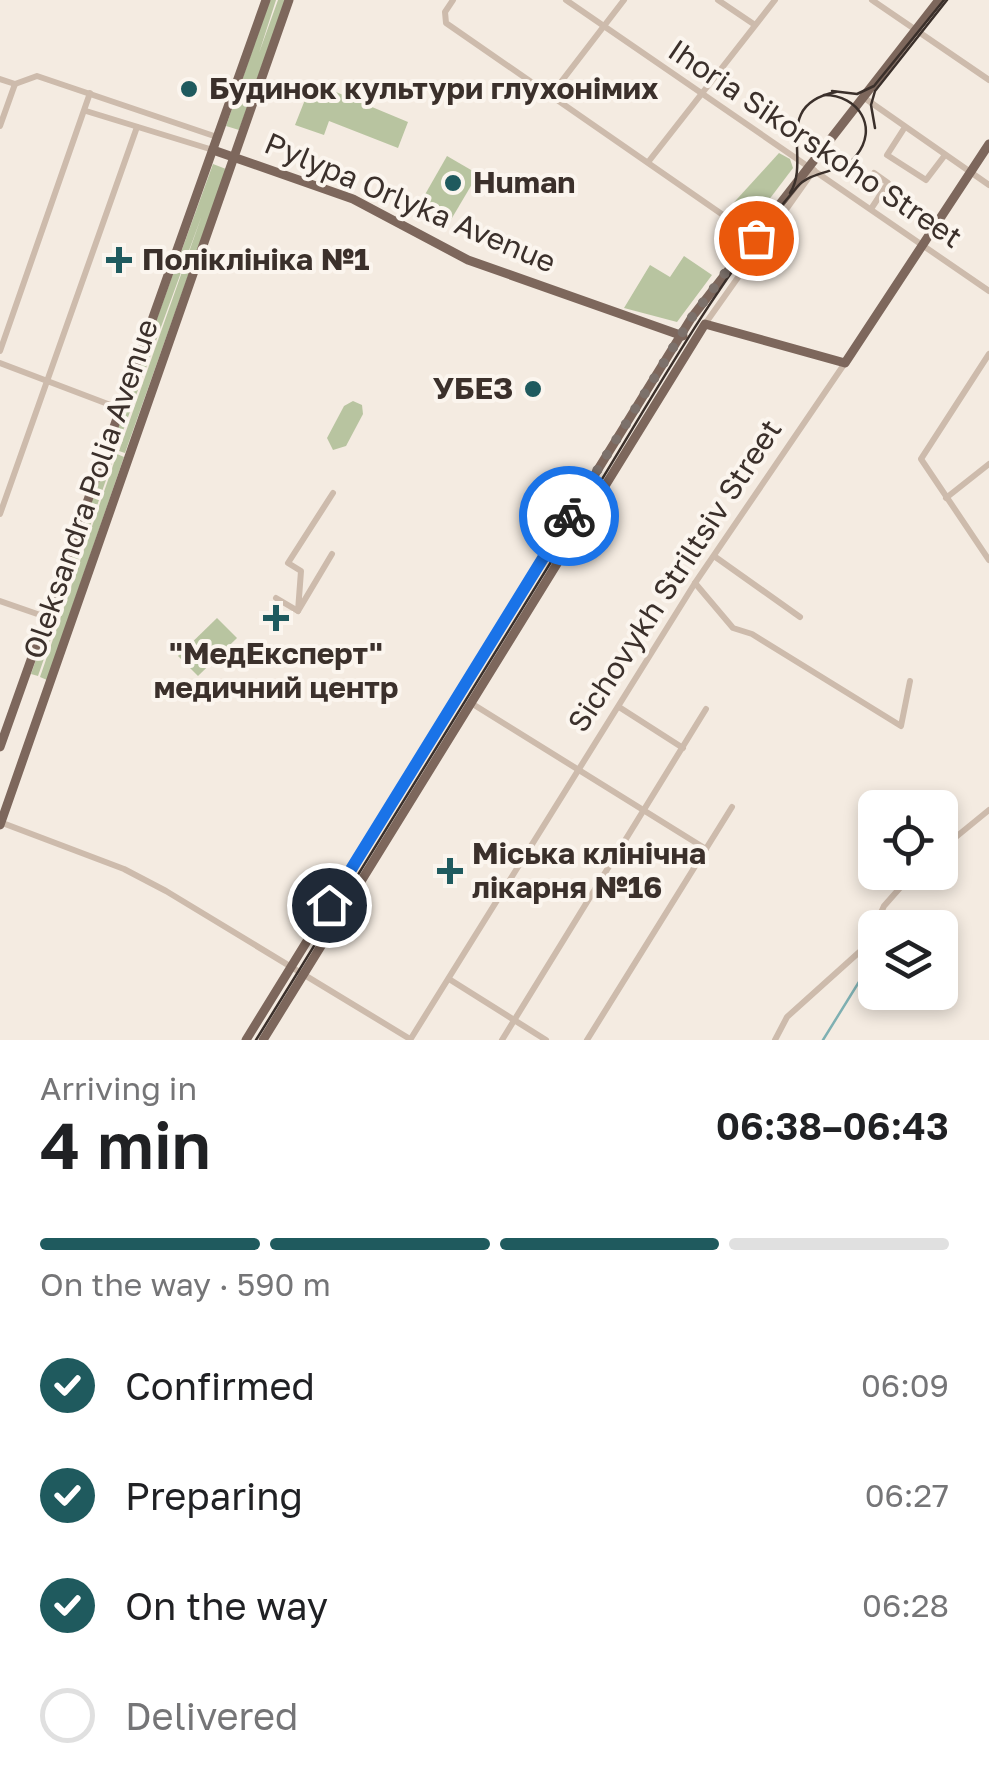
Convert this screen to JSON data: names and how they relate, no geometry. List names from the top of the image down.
{
  "streets": {
    "main road": ["Pylypa Orlyka Avenue", "Oleksandra Polia Avenue", "Sichovykh Striltsiv Street"],
    "street": ["Ihoria Sikorskoho Street"]
  },
  "crossings": [
    ["Ihoria Sikorskoho Street", "Sichovykh Striltsiv Street"],
    ["Pylypa Orlyka Avenue", "Oleksandra Polia Avenue"]
  ],
  "places": {
    "other": ["Будинок культури глухонімих", "Human", "УБЕЗ"],
    "health": ["Поліклініка №1", "\"МедЕксперт\" медичний центр", "Міська клінічна лікарня №16"]
  },
  "page": {
    "heading": ["4 min", "Arriving in", "06:38–06:43"],
    "bar": "On the way · 590 m",
    "list": [
      ["Confirmed", "06:09"],
      ["Preparing", "06:27"],
      ["On the way", "06:28"],
      "Delivered"
    ]
  }
}
